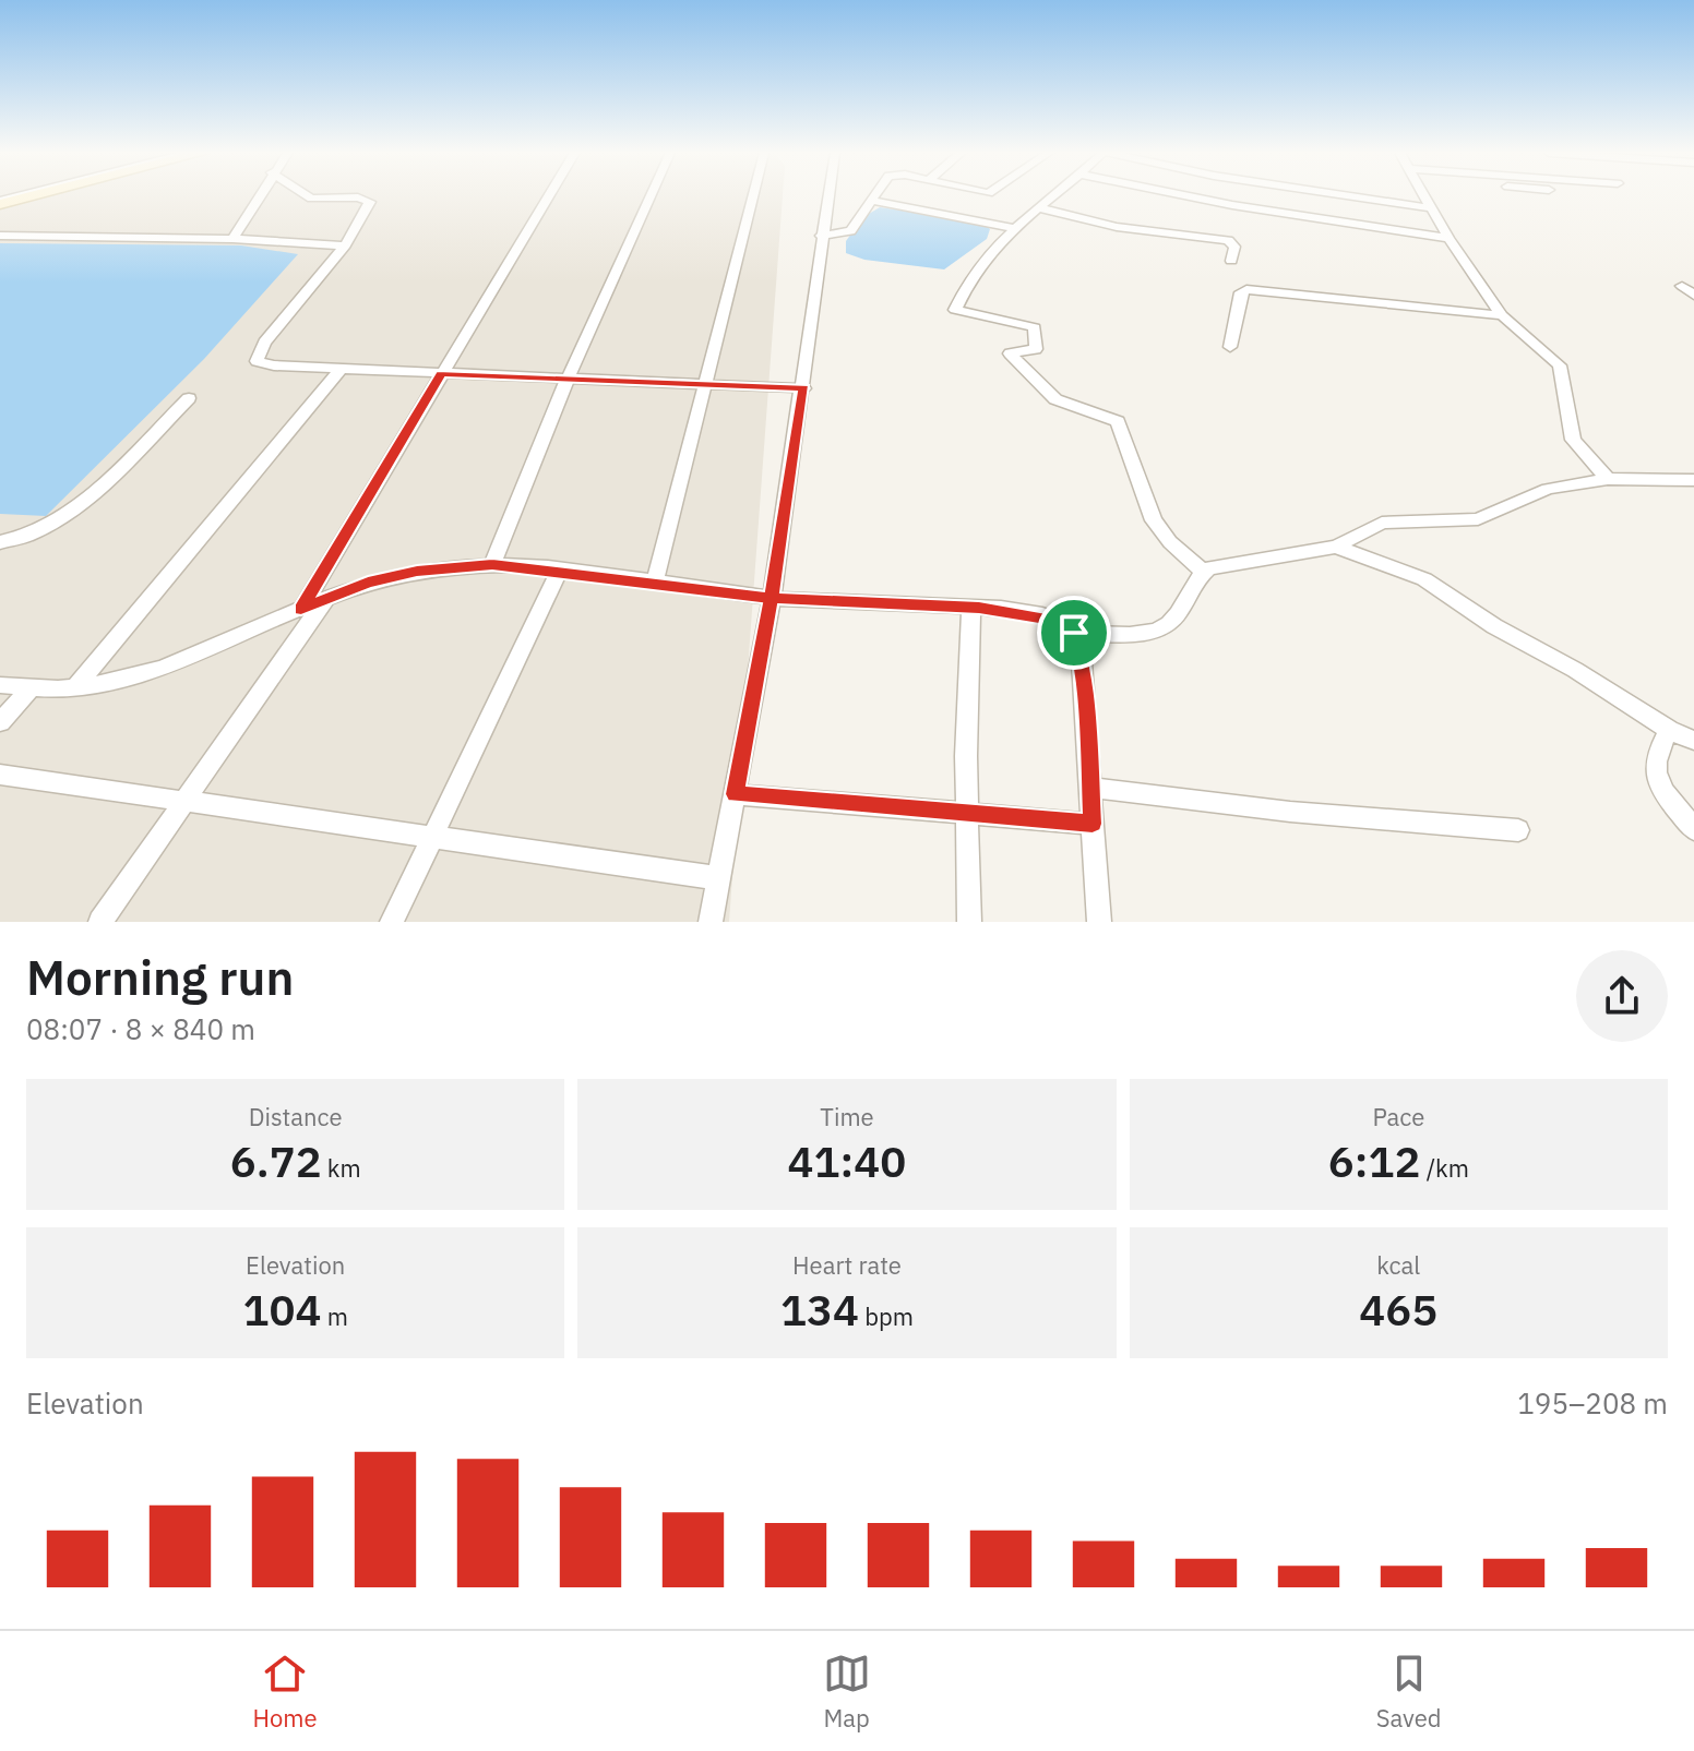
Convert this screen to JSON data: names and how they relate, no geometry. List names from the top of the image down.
{
  "page": {
    "heading": ["Morning run", "08:07 · 8 × 840 m"],
    "stats": [
      ["Distance", "6.72 km"],
      ["Time", "41:40"],
      ["Pace", "6:12 /km"],
      ["Elevation", "104 m"],
      ["Heart rate", "134 bpm"],
      ["kcal", "465"]
    ],
    "chart": ["Elevation", "195–208 m"],
    "tabs": ["Home", "Map", "Saved"]
  }
}
